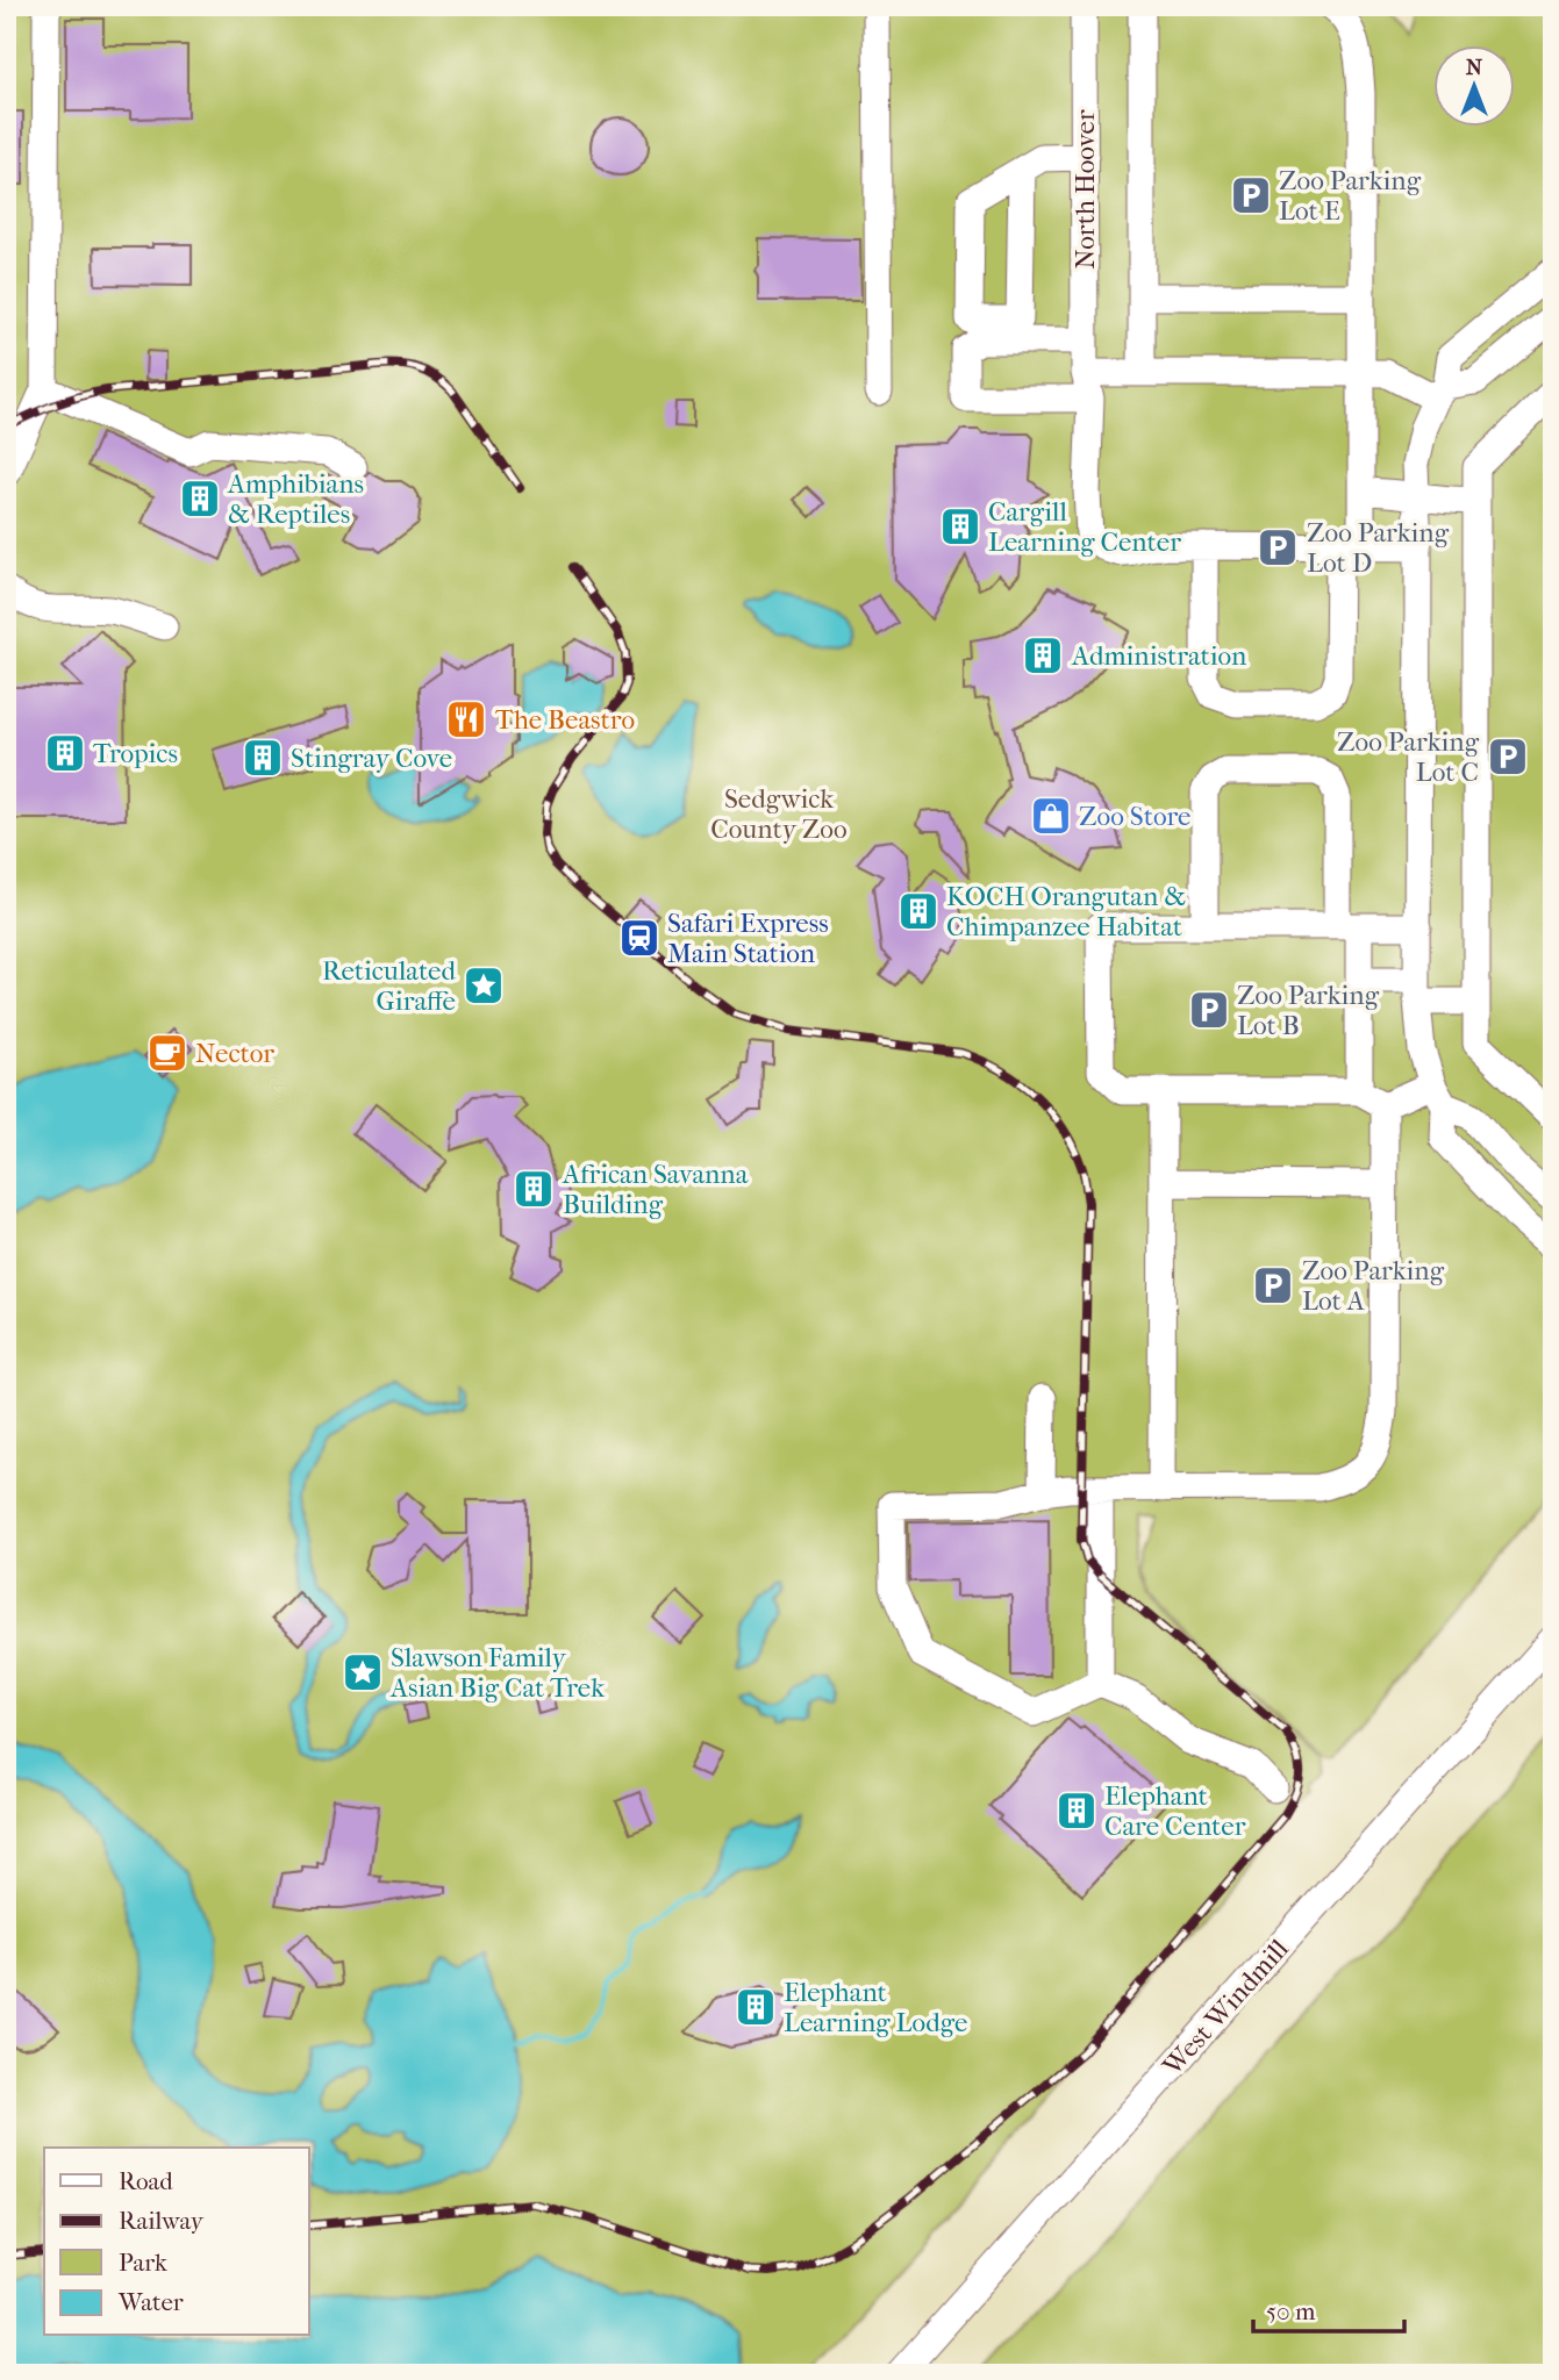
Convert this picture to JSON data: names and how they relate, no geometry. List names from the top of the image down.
{
  "streets": {
    "street": ["North Hoover", "West Windmill"]
  },
  "parks": ["Sedgwick County Zoo"],
  "places": {
    "parking": [
      "Zoo Parking Lot E",
      "Zoo Parking Lot D",
      "Zoo Parking Lot C",
      "Zoo Parking Lot B",
      "Zoo Parking Lot A"
    ],
    "building": [
      "Amphibians & Reptiles",
      "Cargill Learning Center",
      "Administration",
      "Tropics",
      "Stingray Cove",
      "KOCH Orangutan & Chimpanzee Habitat",
      "African Savanna Building",
      "Elephant Care Center",
      "Elephant Learning Lodge"
    ],
    "restaurant": ["The Beastro"],
    "shop": ["Zoo Store"],
    "station": ["Safari Express Main Station"],
    "place": ["Reticulated Giraffe", "Slawson Family Asian Big Cat Trek"],
    "cafe": ["Nector"]
  },
  "legend": [
    "Road",
    "Railway",
    "Park",
    "Water"
  ],
  "scale_bar": "50 m",
  "north": "top"
}
